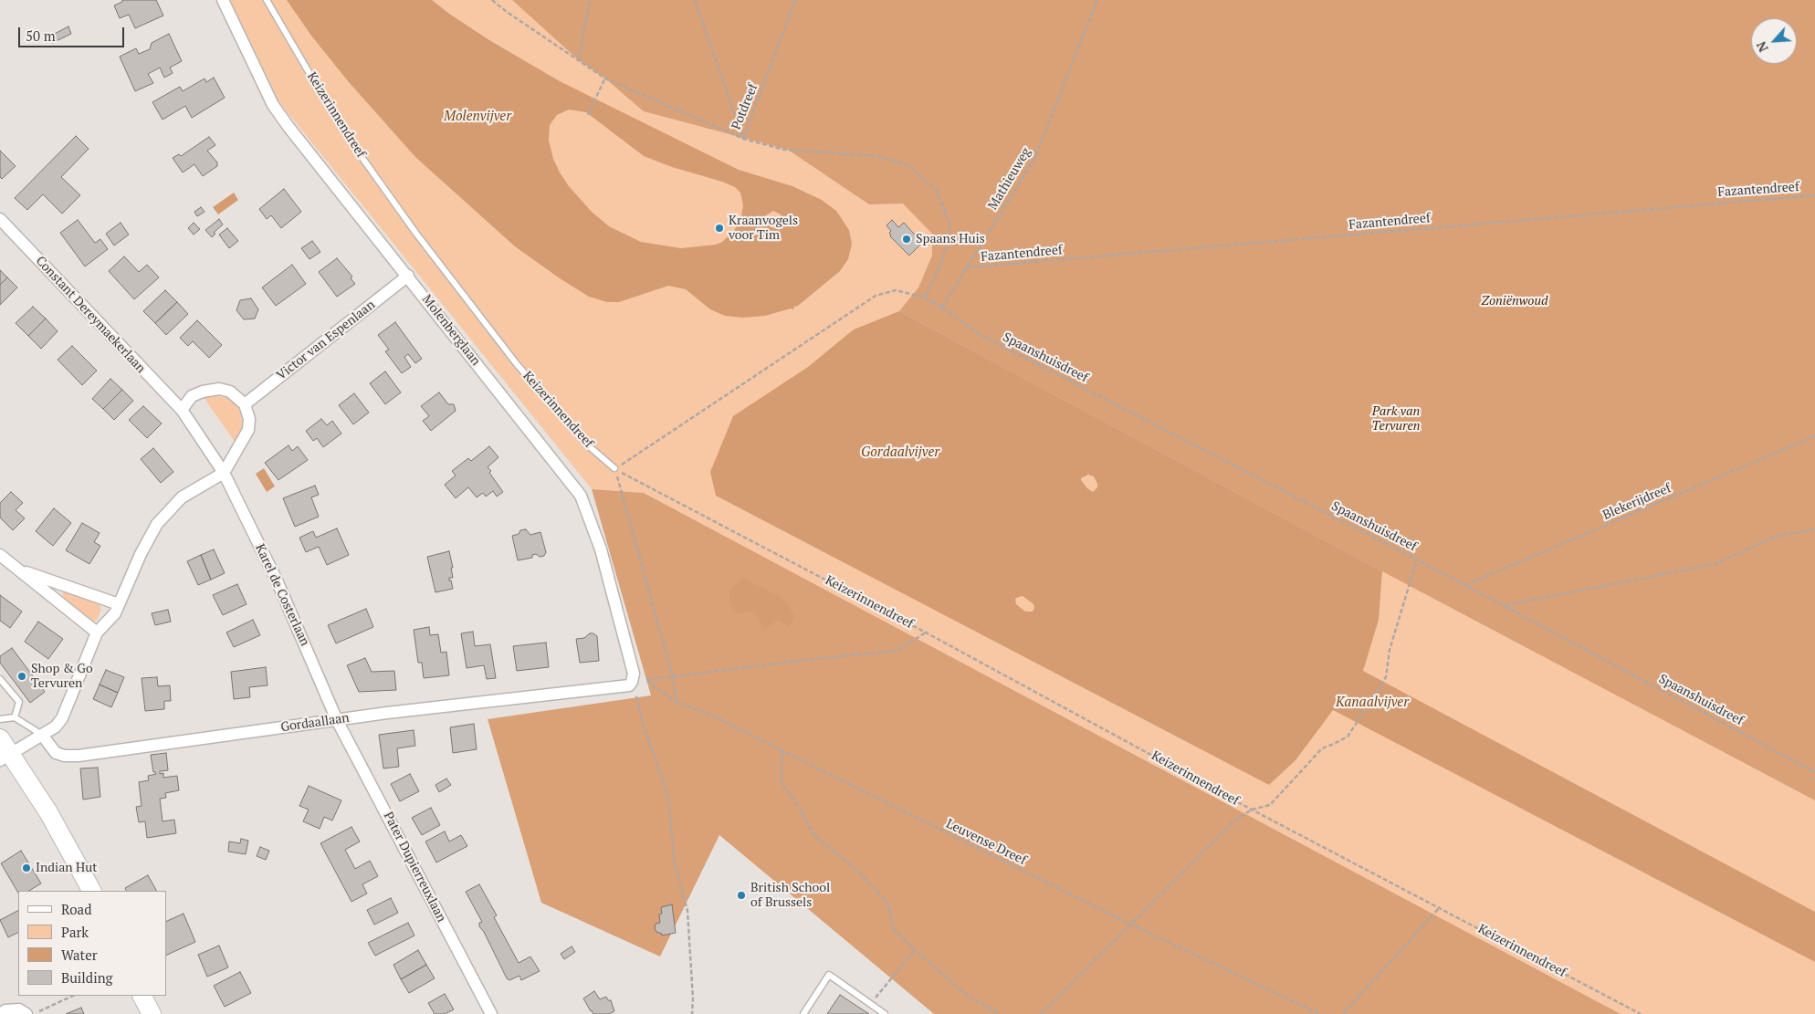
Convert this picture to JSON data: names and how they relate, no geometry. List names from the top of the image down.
{
  "streets": {
    "street": [
      "Constant Dereymaekerlaan",
      "Molenberglaan",
      "Victor van Espenlaan",
      "Karel de Costerlaan",
      "Gordaallaan",
      "Pater Dupierreuxlaan"
    ],
    "lane": ["Keizerinnendreef"],
    "path": [
      "Potdreef",
      "Mathieuweg",
      "Fazantendreef",
      "Spaanshuisdreef",
      "Blekerijdreef",
      "Leuvense Dreef"
    ]
  },
  "crossings": [
    ["Keizerinnendreef", "Spaanshuisdreef"],
    ["Mathieuweg", "Fazantendreef"],
    ["Mathieuweg", "Spaanshuisdreef"],
    ["Constant Dereymaekerlaan", "Karel de Costerlaan"],
    ["Molenberglaan", "Victor van Espenlaan"],
    ["Molenberglaan", "Gordaallaan"],
    ["Spaanshuisdreef", "Blekerijdreef"],
    ["Karel de Costerlaan", "Gordaallaan"],
    ["Karel de Costerlaan", "Pater Dupierreuxlaan"],
    ["Gordaallaan", "Pater Dupierreuxlaan"]
  ],
  "water": ["Molenvijver", "Gordaalvijver", "Kanaalvijver"],
  "parks": ["Zoniënwoud", "Park van Tervuren"],
  "places": [
    "Kraanvogels voor Tim",
    "Spaans Huis",
    "Shop & Go Tervuren",
    "Indian Hut",
    "British School of Brussels"
  ],
  "legend": [
    "Road",
    "Park",
    "Water",
    "Building"
  ],
  "scale_bar": "50 m",
  "north": "bottom left"
}
